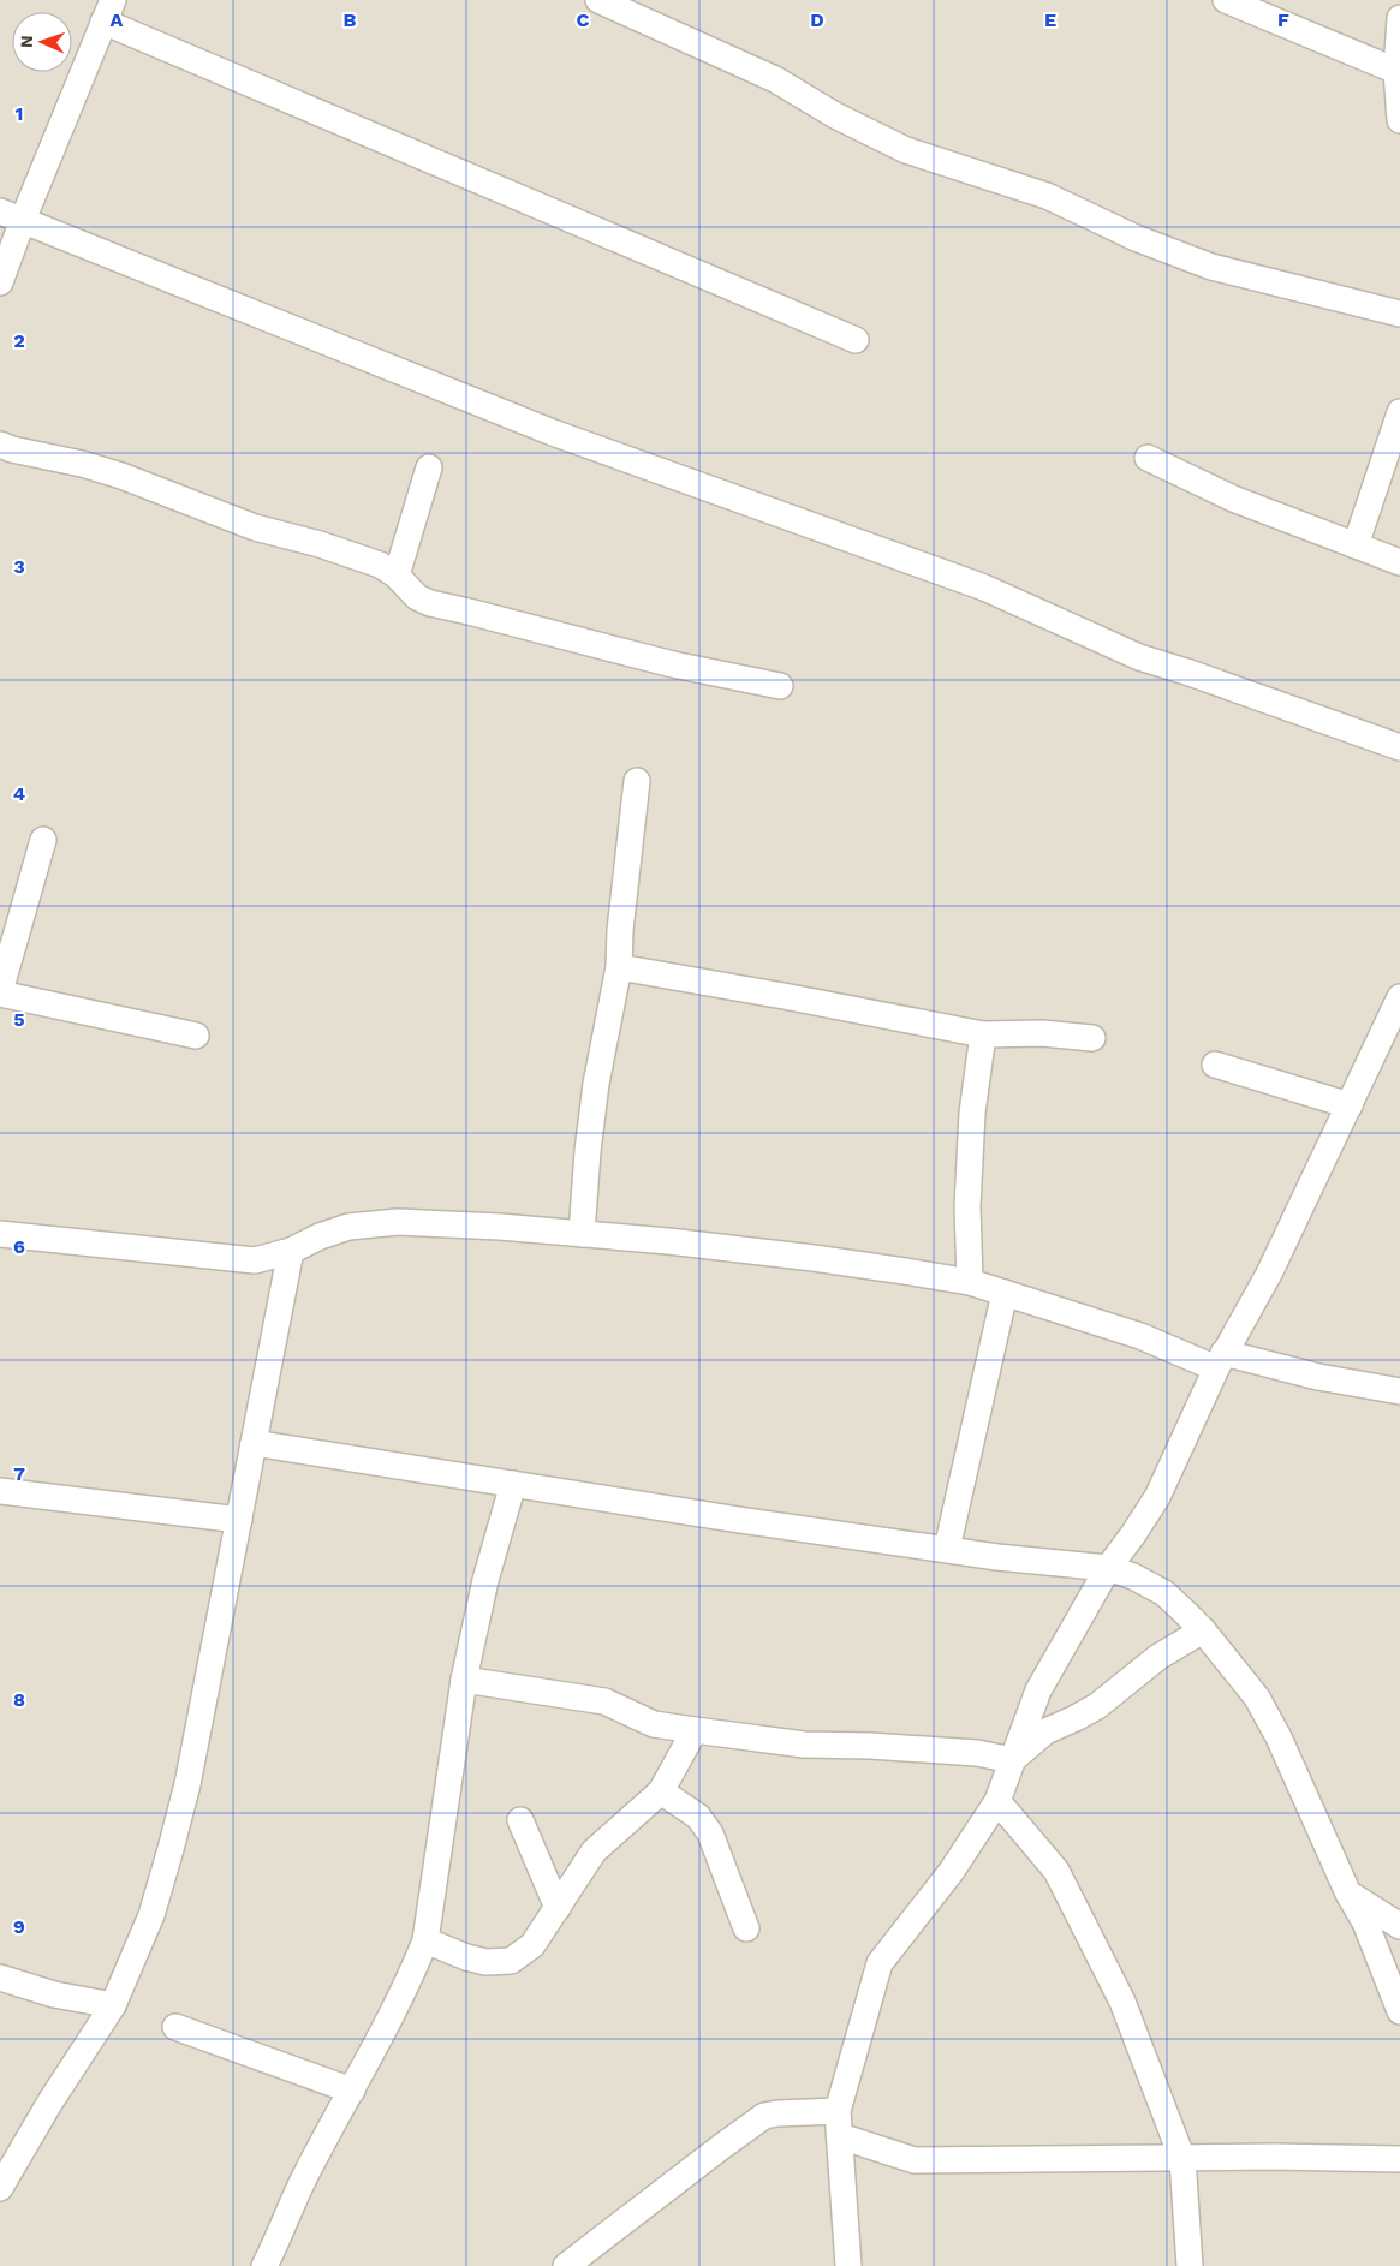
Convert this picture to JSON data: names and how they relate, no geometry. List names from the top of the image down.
{
  "north": "left",
  "grid": {
    "columns": [
      "A",
      "B",
      "C",
      "D",
      "E",
      "F"
    ],
    "rows": [
      "1",
      "2",
      "3",
      "4",
      "5",
      "6",
      "7",
      "8",
      "9"
    ]
  }
}
